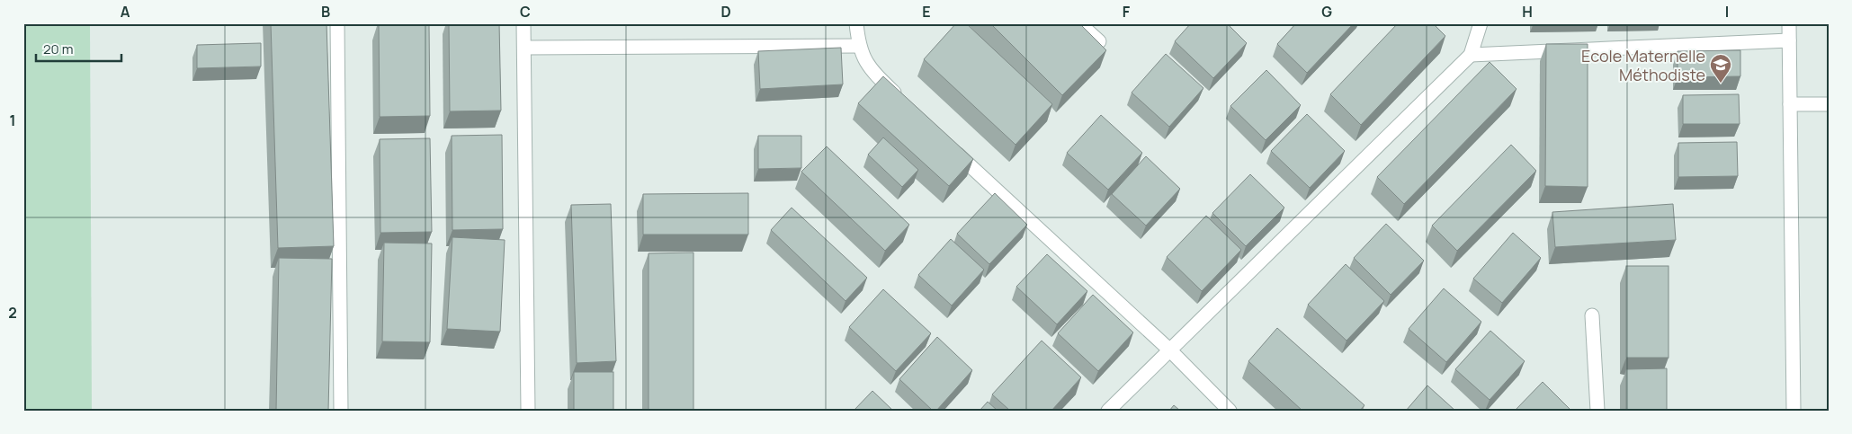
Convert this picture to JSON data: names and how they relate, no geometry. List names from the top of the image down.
{
  "places": {
    "school or university": ["Ecole Maternelle Méthodiste"]
  },
  "scale_bar": "20 m",
  "grid": {
    "columns": [
      "A",
      "B",
      "C",
      "D",
      "E",
      "F",
      "G",
      "H",
      "I"
    ],
    "rows": ["1", "2"]
  }
}
